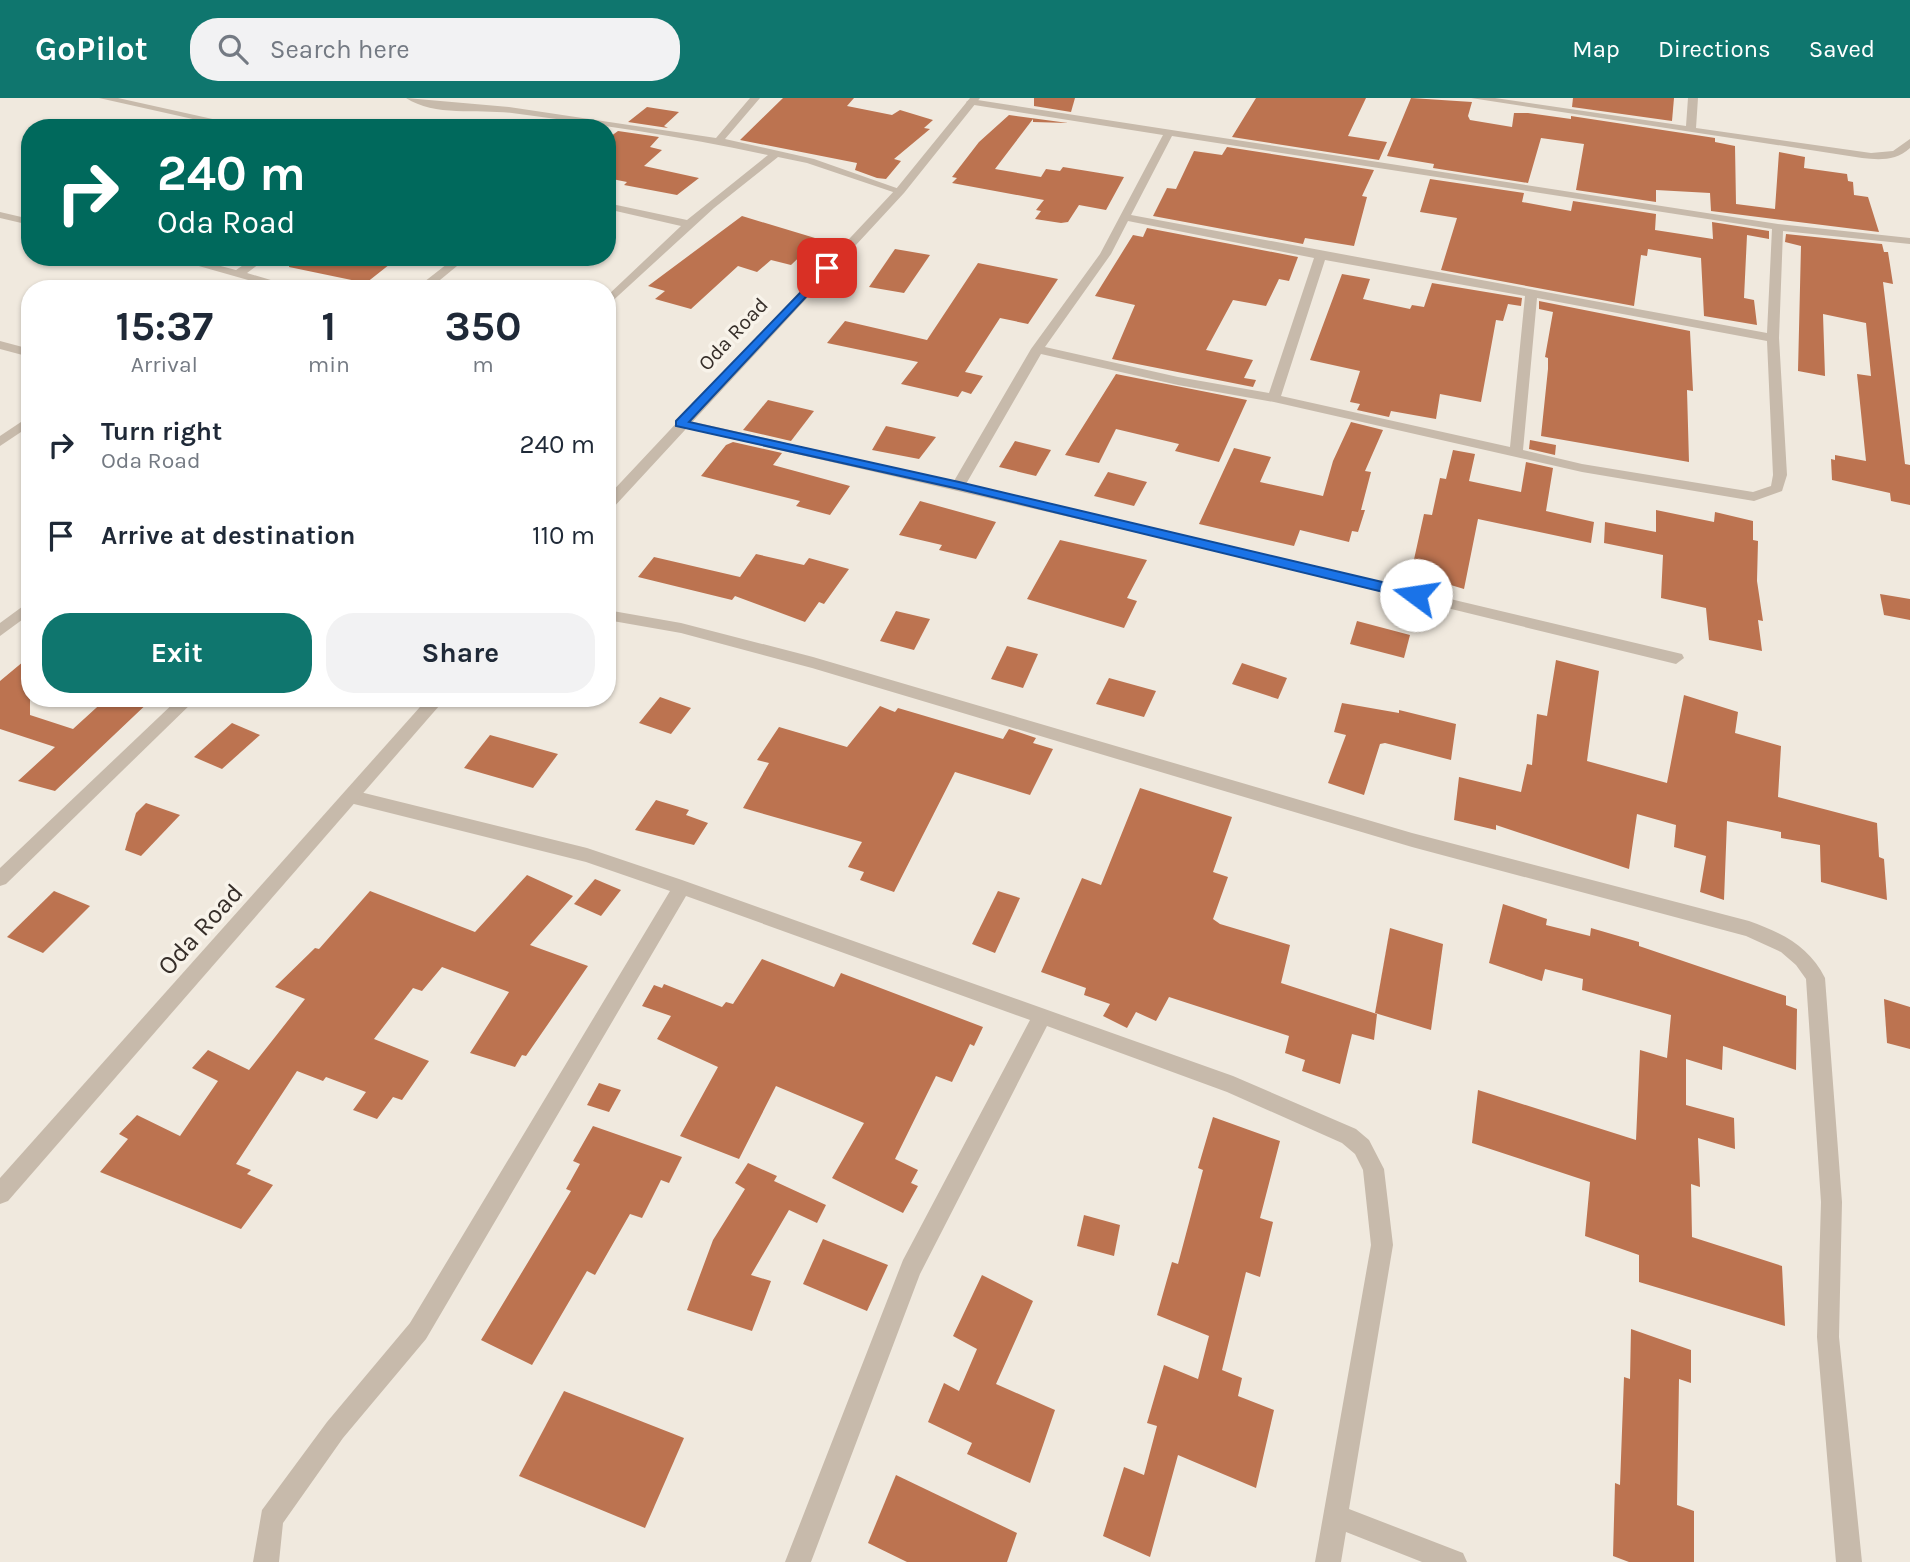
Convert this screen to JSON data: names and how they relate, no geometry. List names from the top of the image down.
{
  "streets": {
    "street": ["Oda Road"]
  },
  "page": {
    "header": "GoPilot",
    "search": "Search here",
    "nav": ["Map", "Directions", "Saved"],
    "turn": ["240 m", "Oda Road"],
    "eta": [
      "15:37",
      "Arrival",
      "1",
      "min",
      "350",
      "m"
    ],
    "list": [
      {
        "name": "Turn right",
        "note": "Oda Road",
        "value": "240 m"
      },
      {
        "name": "Arrive at destination",
        "value": "110 m"
      }
    ],
    "buttons": ["Exit", "Share"]
  }
}
